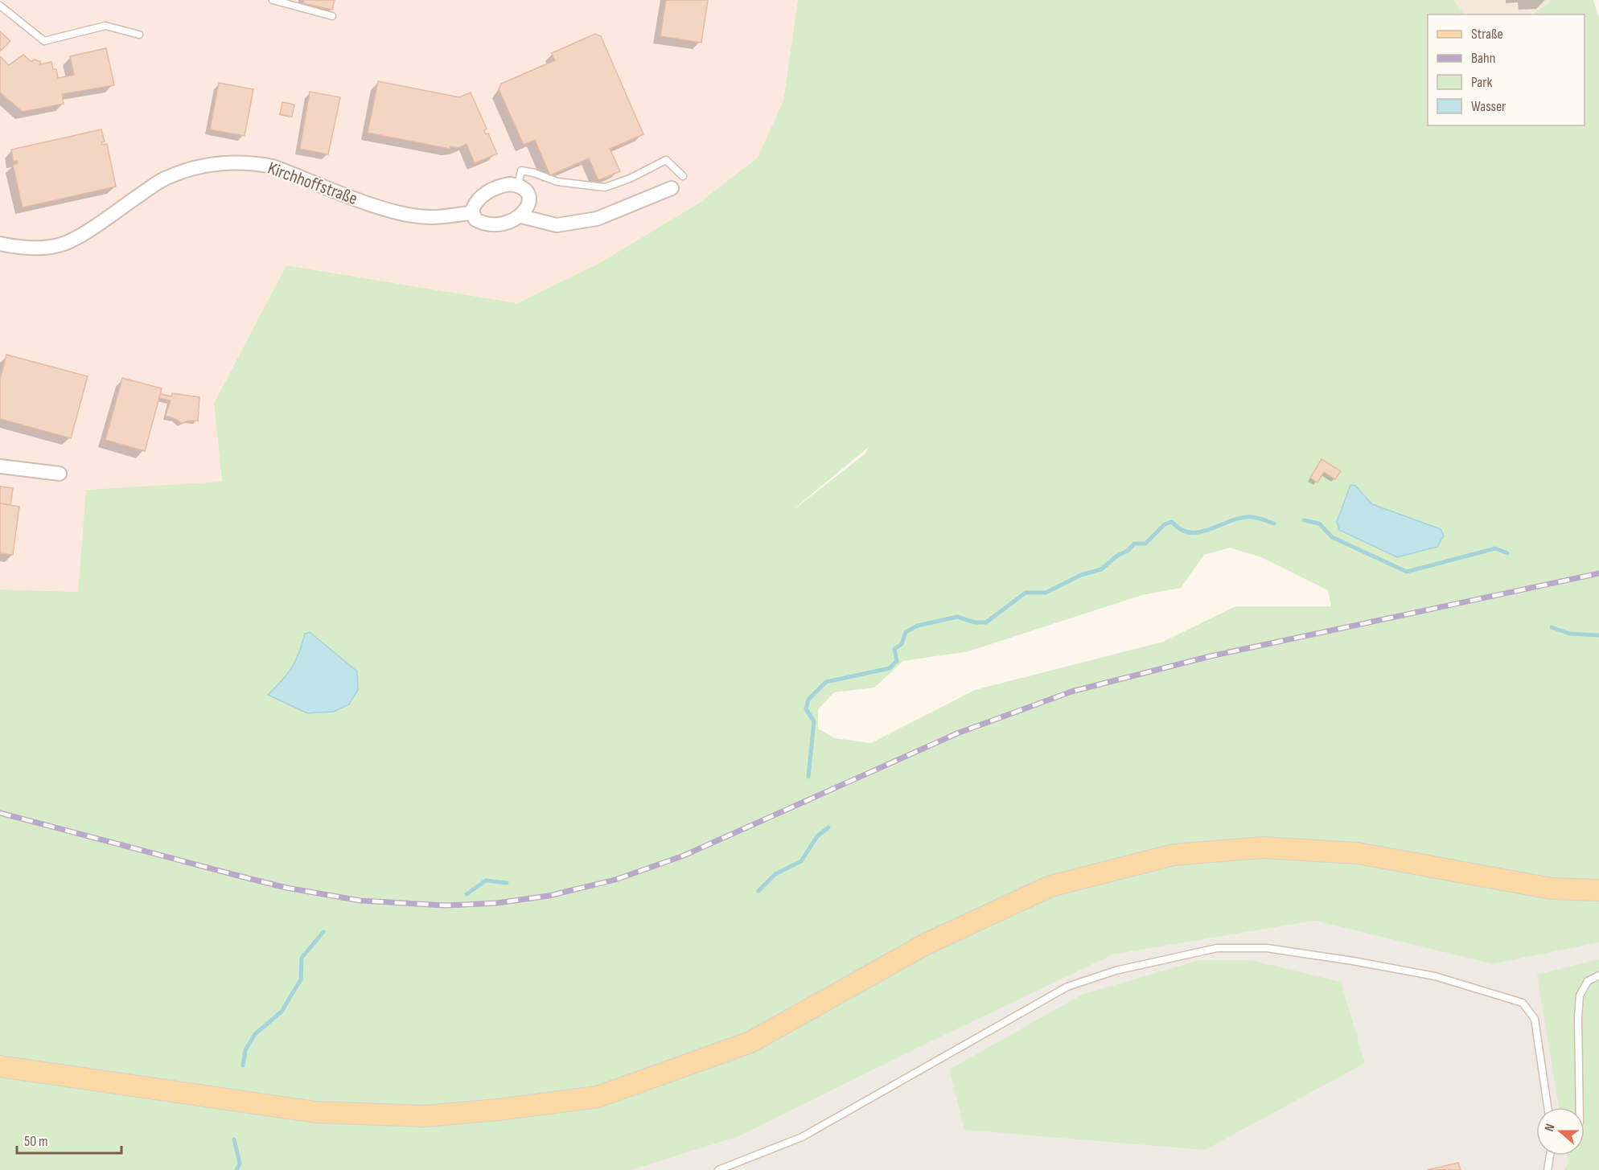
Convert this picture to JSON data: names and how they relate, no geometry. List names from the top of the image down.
{
  "streets": {
    "street": ["Kirchhoffstraße"]
  },
  "legend": [
    "Straße",
    "Bahn",
    "Park",
    "Wasser"
  ],
  "scale_bar": "50 m",
  "north": "left"
}
